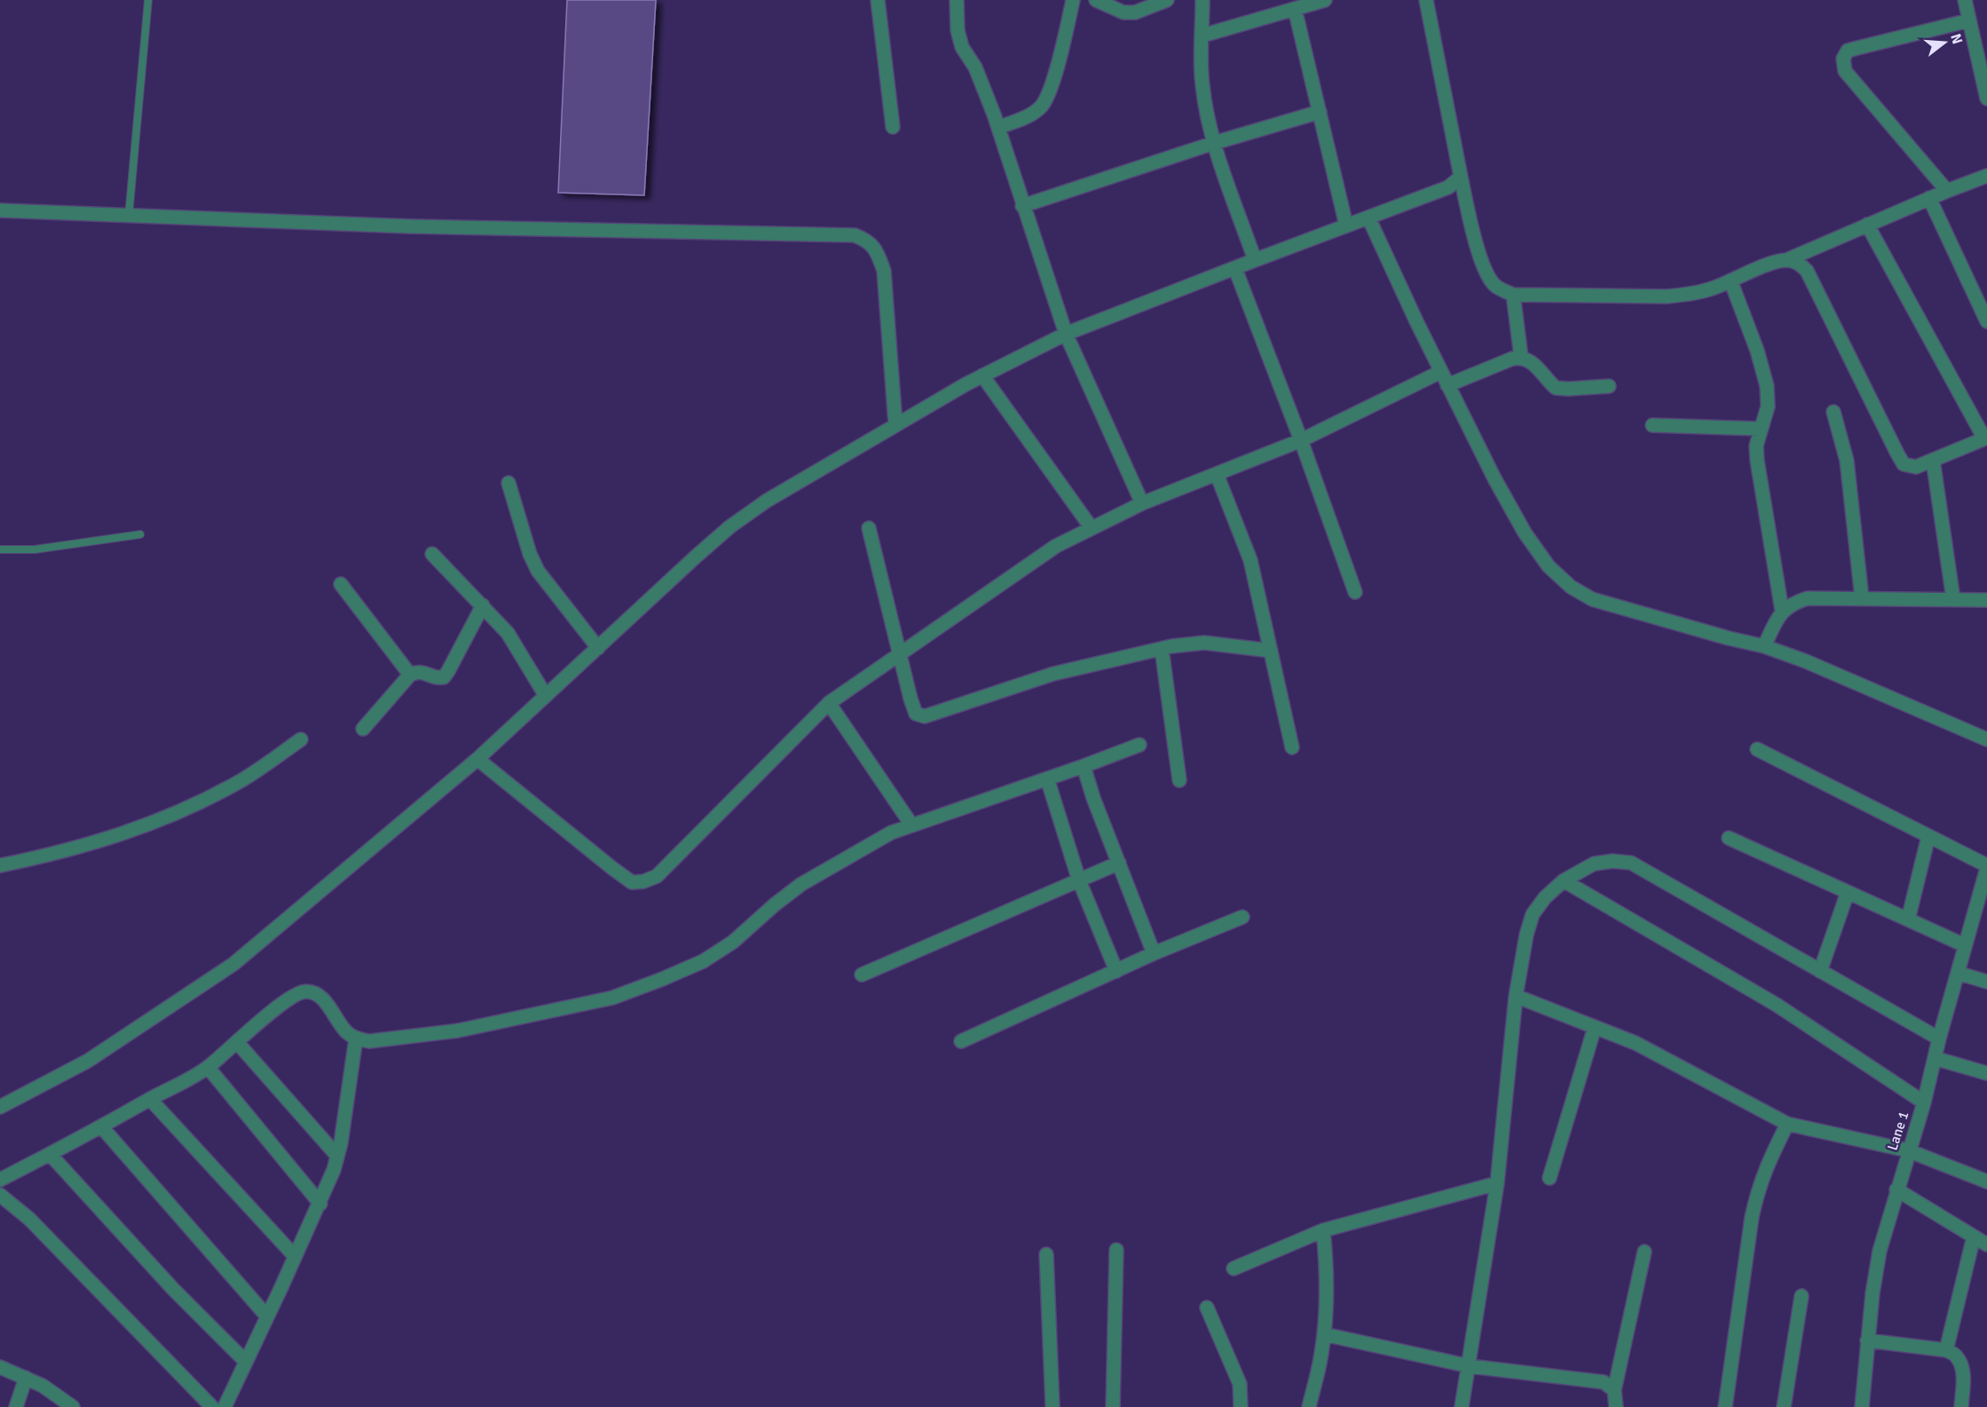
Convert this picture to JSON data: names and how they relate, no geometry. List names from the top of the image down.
{
  "streets": {
    "street": ["Lane 1"]
  },
  "north": "right"
}
